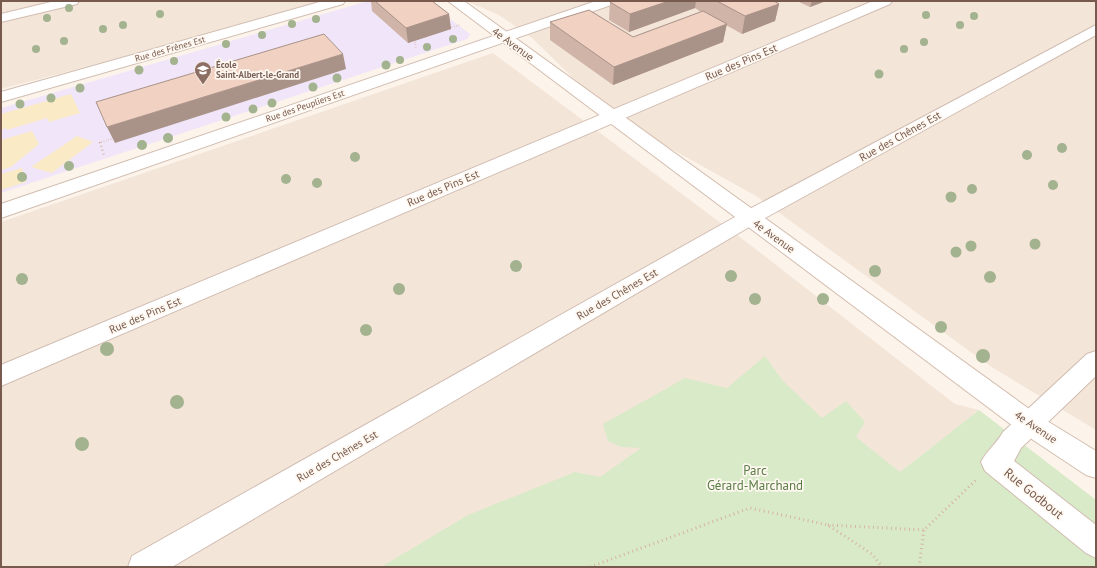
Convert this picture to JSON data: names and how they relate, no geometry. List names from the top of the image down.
{
  "streets": {
    "street": [
      "4e Avenue",
      "Rue des Frênes Est",
      "Rue des Pins Est",
      "Rue des Peupliers Est",
      "Rue des Chênes Est",
      "Rue Godbout"
    ]
  },
  "crossings": [
    ["4e Avenue", "Rue des Pins Est"],
    ["4e Avenue", "Rue des Peupliers Est"],
    ["4e Avenue", "Rue des Chênes Est"],
    ["4e Avenue", "Rue Godbout"]
  ],
  "parks": ["Parc Gérard-Marchand"],
  "places": {
    "school or university": ["École Saint-Albert-le-Grand"]
  }
}
